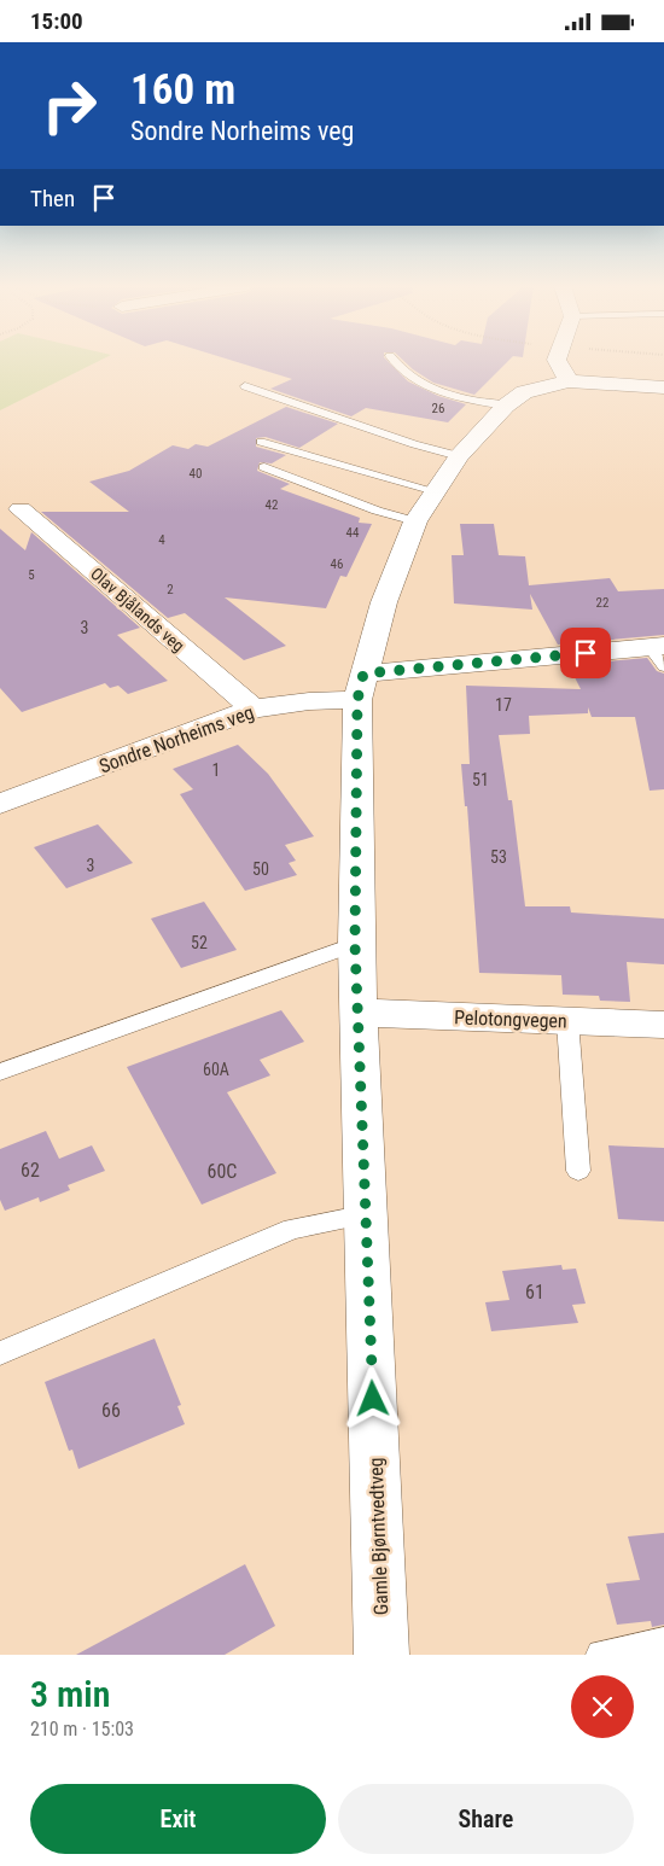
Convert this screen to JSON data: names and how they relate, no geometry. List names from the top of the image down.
{
  "streets": {
    "street": [
      "Olav Bjålands veg",
      "Sondre Norheims veg",
      "Pelotongvegen",
      "Gamle Bjørntvedtveg"
    ]
  },
  "crossings": [
    ["Olav Bjålands veg", "Sondre Norheims veg"],
    ["Sondre Norheims veg", "Gamle Bjørntvedtveg"],
    ["Pelotongvegen", "Gamle Bjørntvedtveg"]
  ],
  "house_numbers": [
    "26",
    "40",
    "42",
    "44",
    "4",
    "46",
    "5",
    "2",
    "22",
    "3",
    "17",
    "1",
    "51",
    "53",
    "3",
    "50",
    "52",
    "60A",
    "62",
    "60C",
    "61",
    "66"
  ],
  "page": {
    "status": "15:00",
    "turn": ["160 m", "Sondre Norheims veg"],
    "then": "Then",
    "heading": ["3 min", "210 m · 15:03"],
    "buttons": ["Exit", "Share"]
  }
}
